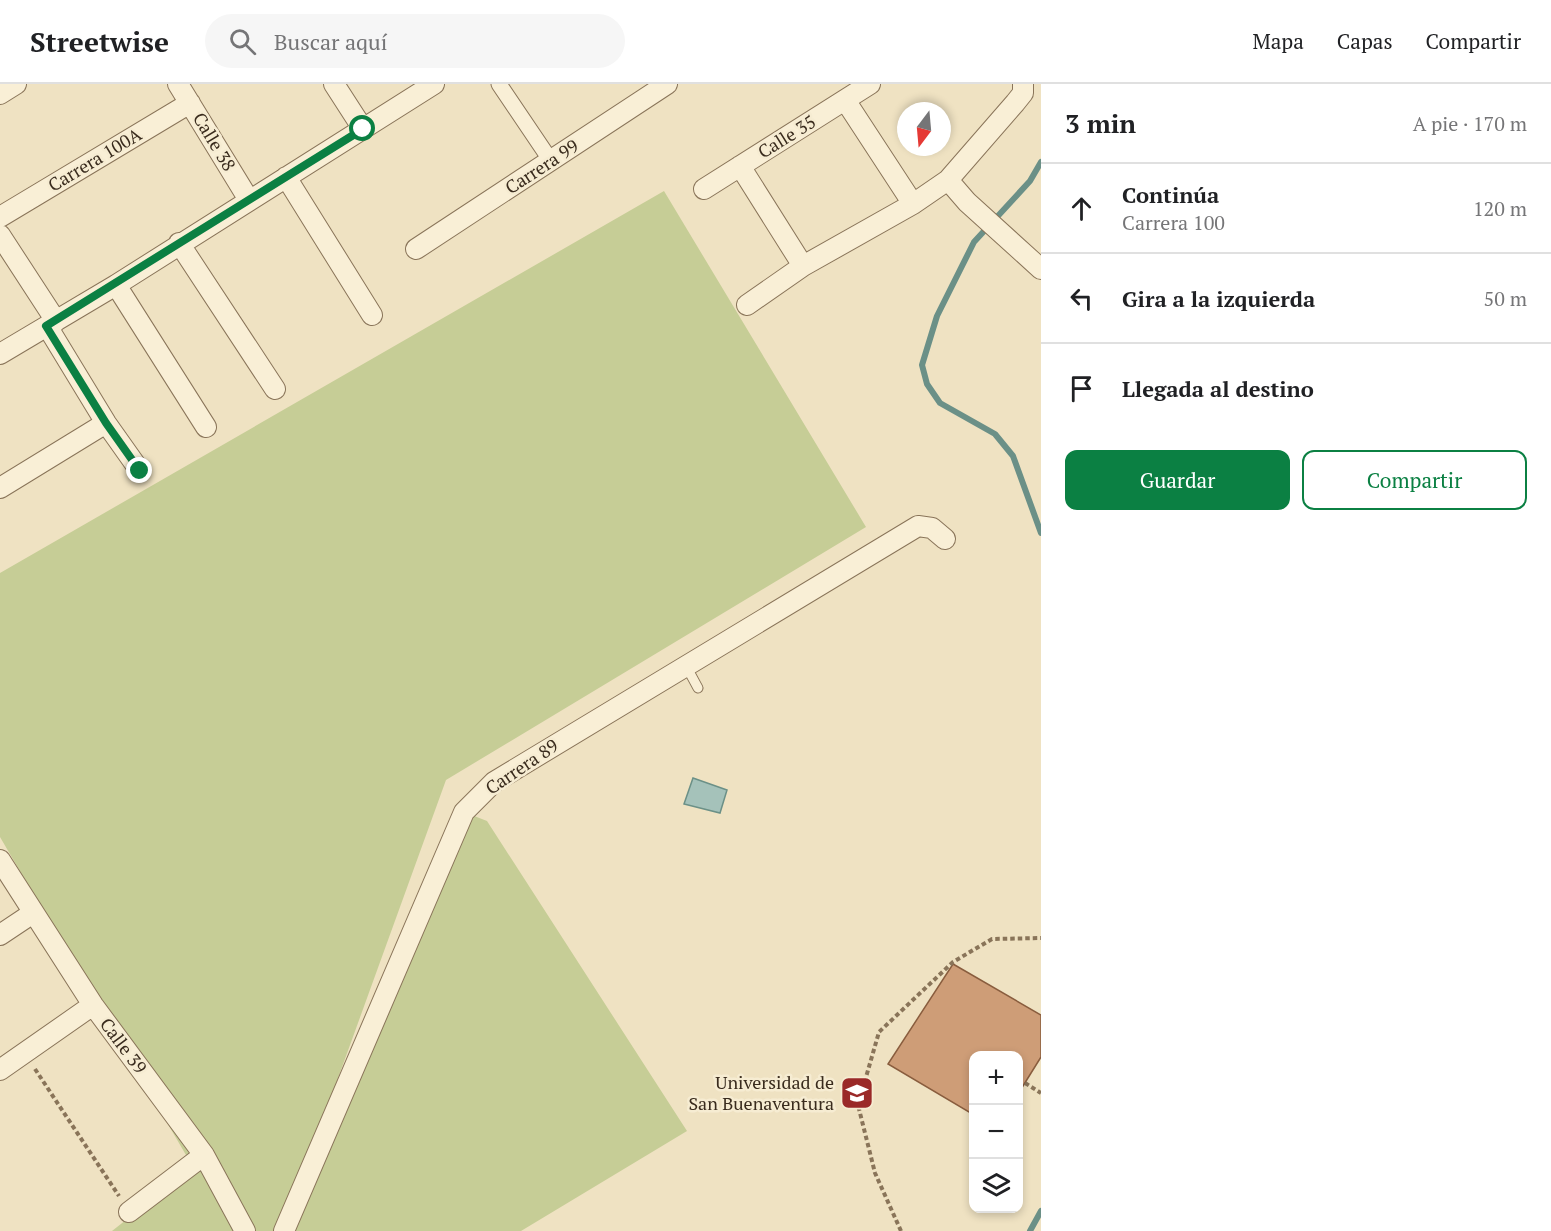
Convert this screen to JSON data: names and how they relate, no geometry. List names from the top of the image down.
{
  "streets": {
    "street": [
      "Calle 35",
      "Calle 38",
      "Carrera 100A",
      "Carrera 99",
      "Carrera 89",
      "Calle 39"
    ]
  },
  "crossings": [
    ["Calle 38", "Carrera 100A"]
  ],
  "places": {
    "school or university": ["Universidad de San Buenaventura"]
  },
  "north": "bottom",
  "page": {
    "header": "Streetwise",
    "search": "Buscar aquí",
    "nav": ["Mapa", "Capas", "Compartir"],
    "heading": ["3 min", "A pie · 170 m"],
    "list": [
      ["Continúa", "Carrera 100", "120 m"],
      ["Gira a la izquierda", "50 m"],
      "Llegada al destino"
    ],
    "buttons": ["Guardar", "Compartir"],
    "map_buttons": ["+", "−"]
  }
}
